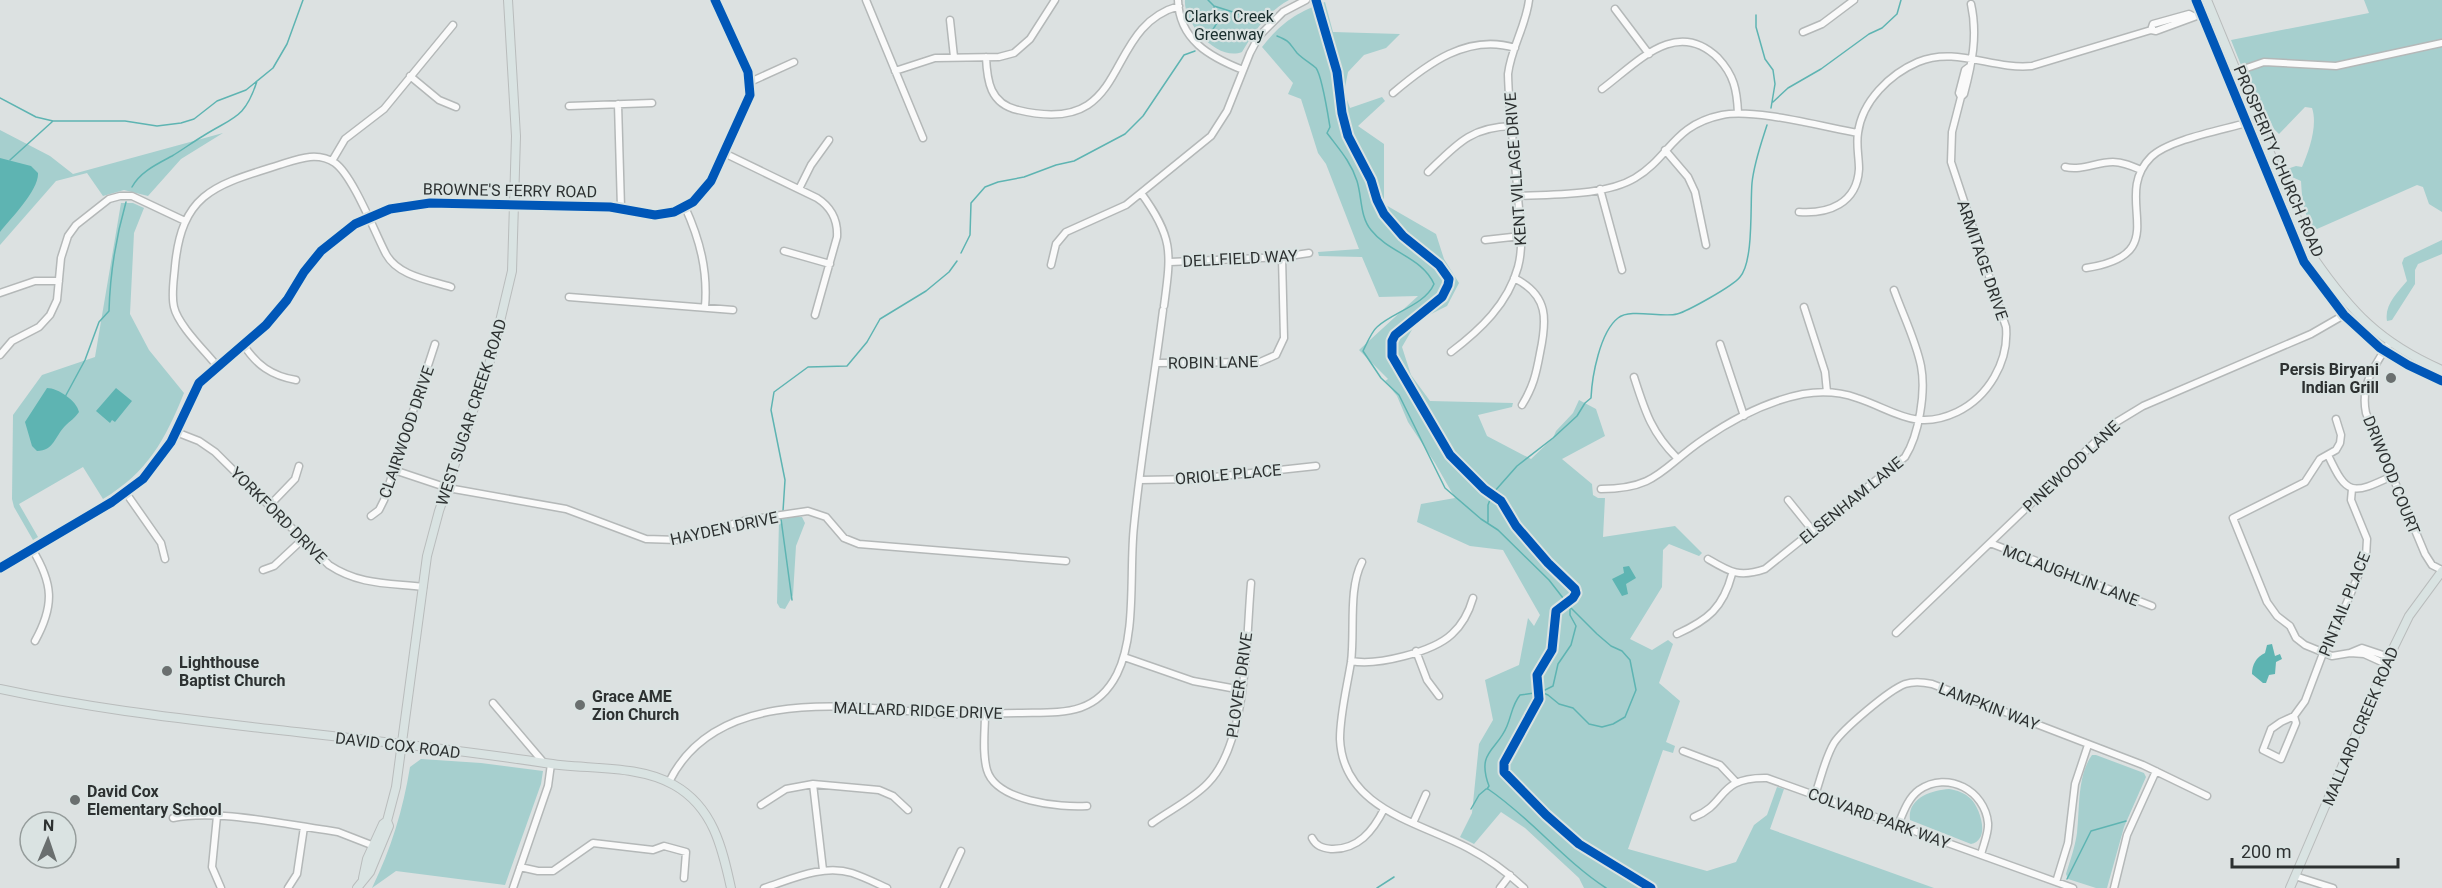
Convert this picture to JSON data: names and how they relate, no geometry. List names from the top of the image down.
{
  "streets": {
    "main road": [
      "PROSPERITY CHURCH ROAD",
      "WEST SUGAR CREEK ROAD",
      "MALLARD CREEK ROAD",
      "DAVID COX ROAD"
    ],
    "street": [
      "KENT VILLAGE DRIVE",
      "BROWNE'S FERRY ROAD",
      "DELLFIELD WAY",
      "ARMITAGE DRIVE",
      "ROBIN LANE",
      "CLAIRWOOD DRIVE",
      "PINEWOOD LANE",
      "ORIOLE PLACE",
      "DRIWOOD COURT",
      "ELSENHAM LANE",
      "YORKFORD DRIVE",
      "HAYDEN DRIVE",
      "MCLAUGHLIN LANE",
      "PINTAIL PLACE",
      "PLOVER DRIVE",
      "LAMPKIN WAY",
      "MALLARD RIDGE DRIVE",
      "COLVARD PARK WAY"
    ]
  },
  "crossings": [
    ["PROSPERITY CHURCH ROAD", "PINEWOOD LANE"],
    ["PROSPERITY CHURCH ROAD", "DRIWOOD COURT"],
    ["BROWNE'S FERRY ROAD", "WEST SUGAR CREEK ROAD"],
    ["BROWNE'S FERRY ROAD", "YORKFORD DRIVE"],
    ["DELLFIELD WAY", "ROBIN LANE"],
    ["DELLFIELD WAY", "MALLARD RIDGE DRIVE"],
    ["ARMITAGE DRIVE", "ELSENHAM LANE"],
    ["ROBIN LANE", "MALLARD RIDGE DRIVE"],
    ["WEST SUGAR CREEK ROAD", "YORKFORD DRIVE"],
    ["WEST SUGAR CREEK ROAD", "HAYDEN DRIVE"],
    ["WEST SUGAR CREEK ROAD", "DAVID COX ROAD"],
    ["CLAIRWOOD DRIVE", "HAYDEN DRIVE"],
    ["PINEWOOD LANE", "MCLAUGHLIN LANE"],
    ["ORIOLE PLACE", "MALLARD RIDGE DRIVE"],
    ["DRIWOOD COURT", "MALLARD CREEK ROAD"],
    ["LAMPKIN WAY", "COLVARD PARK WAY"],
    ["MALLARD RIDGE DRIVE", "DAVID COX ROAD"]
  ],
  "parks": ["Clarks Creek Greenway"],
  "places": [
    "Persis Biryani Indian Grill",
    "Lighthouse Baptist Church",
    "Grace AME Zion Church",
    "David Cox Elementary School"
  ],
  "scale_bar": "200 m",
  "north": "top"
}
